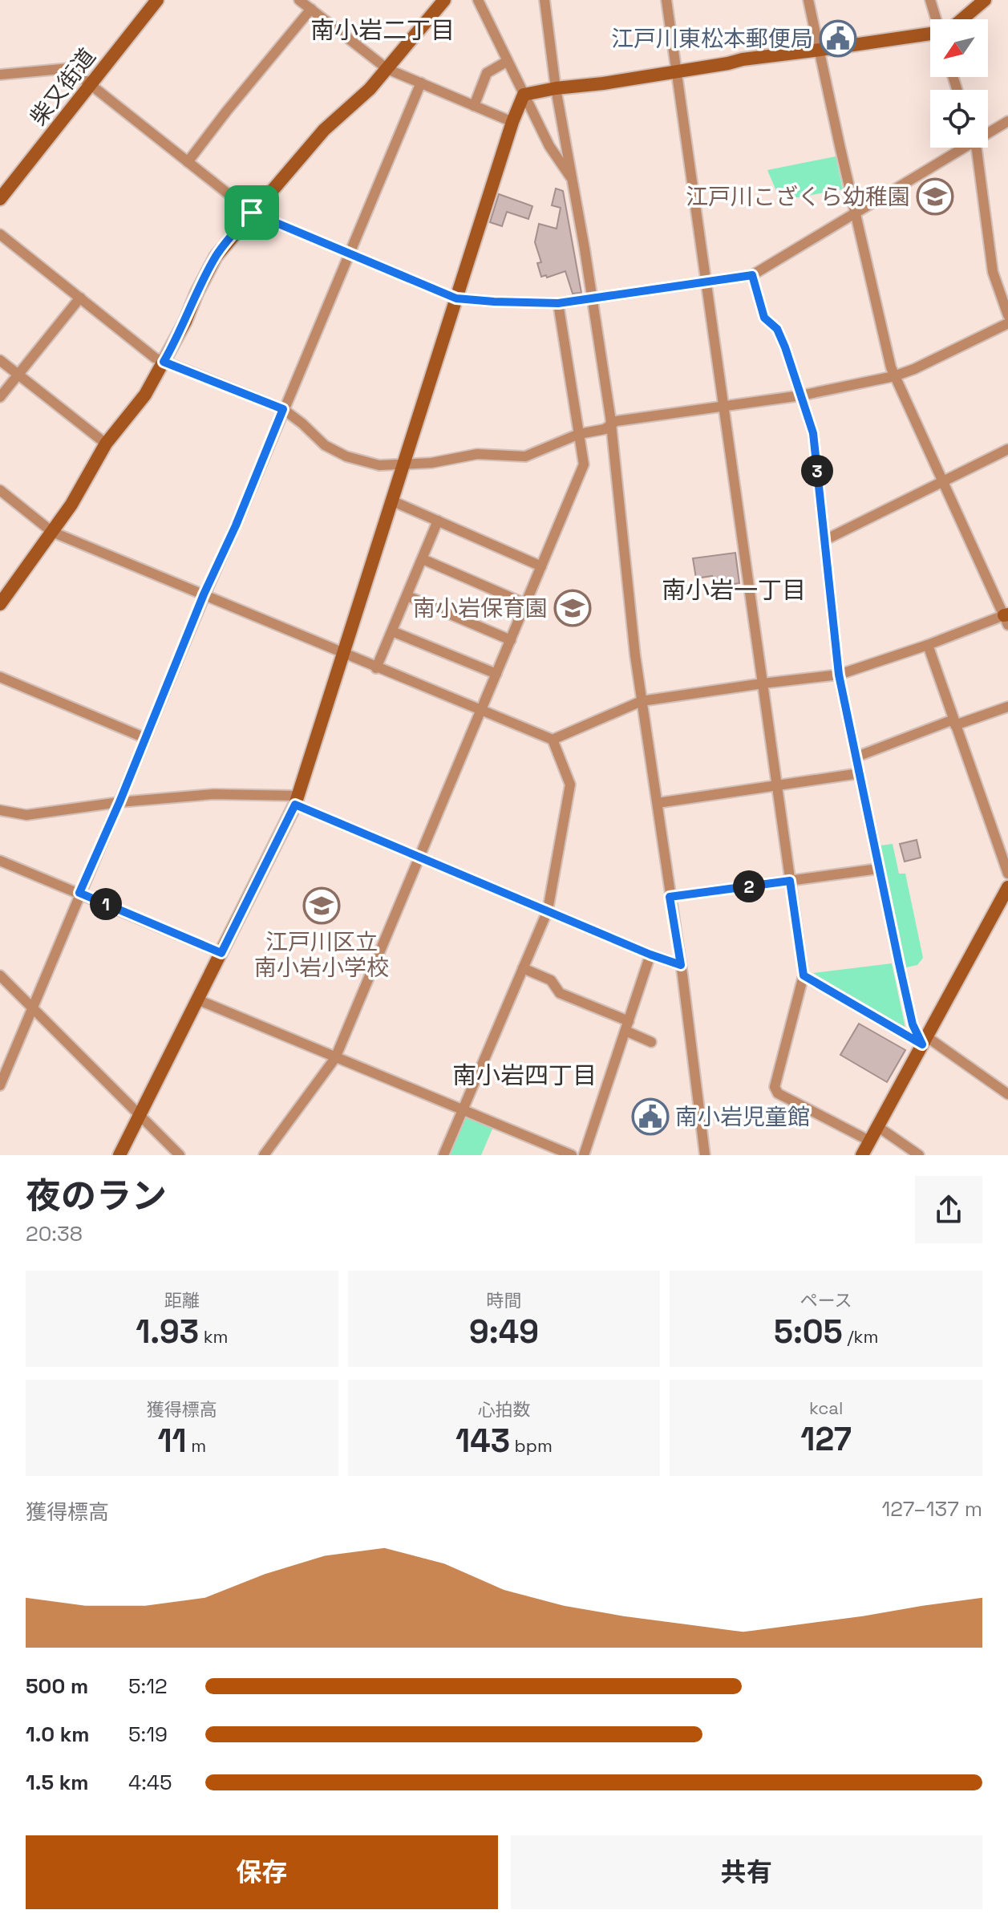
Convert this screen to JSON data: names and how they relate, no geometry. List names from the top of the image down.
{
  "streets": {
    "street": ["柴又街道"]
  },
  "districts": ["南小岩二丁目", "南小岩一丁目", "南小岩四丁目"],
  "places": {
    "public building": ["江戸川東松本郵便局", "南小岩児童館"],
    "school or university": ["江戸川こざくら幼稚園", "南小岩保育園", "江戸川区立 南小岩小学校"]
  },
  "north": "bottom left",
  "page": {
    "pins": ["3", "2", "1"],
    "heading": ["夜のラン", "20:38"],
    "stats": [
      ["距離", "1.93 km"],
      ["時間", "9:49"],
      ["ペース", "5:05 /km"],
      ["獲得標高", "11 m"],
      ["心拍数", "143 bpm"],
      ["kcal", "127"]
    ],
    "chart": ["獲得標高", "127–137 m"],
    "list": [
      {
        "name": "500 m",
        "note": "5:12"
      },
      {
        "name": "1.0 km",
        "note": "5:19"
      },
      {
        "name": "1.5 km",
        "note": "4:45"
      }
    ],
    "buttons": ["保存", "共有"]
  }
}
